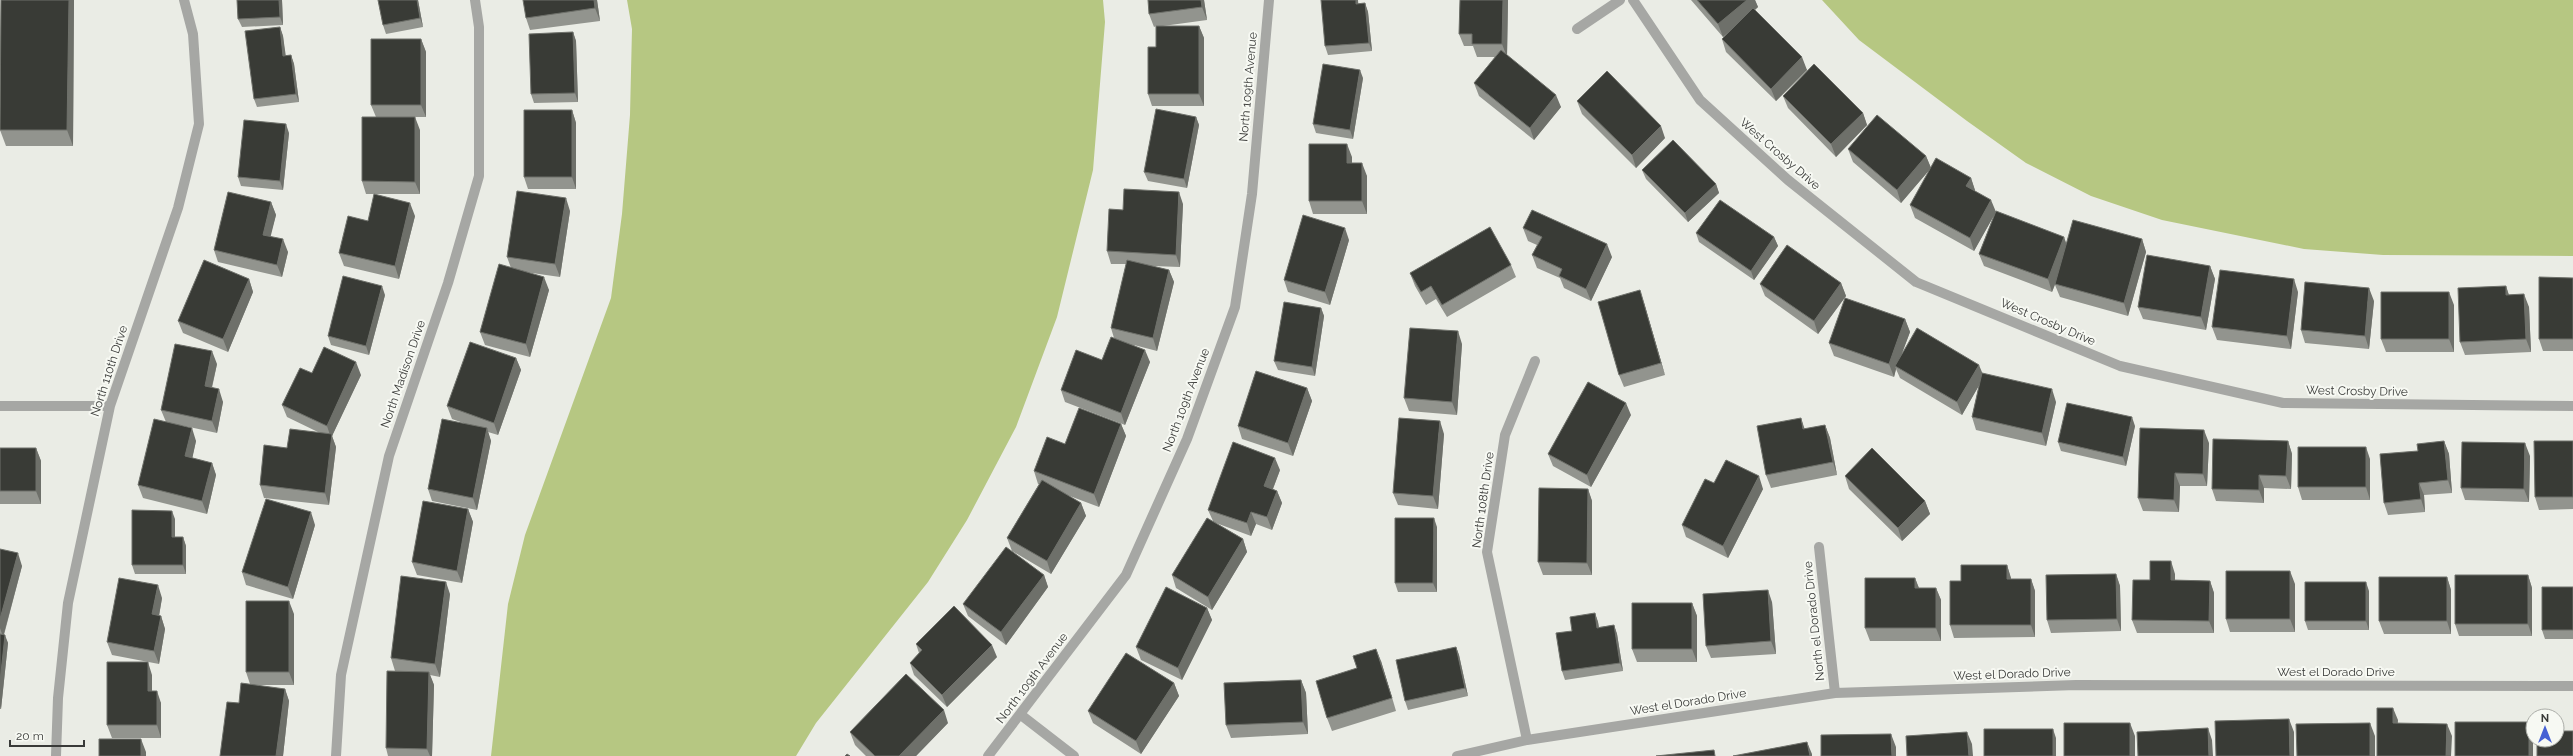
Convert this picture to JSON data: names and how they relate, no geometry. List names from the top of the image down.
{
  "streets": {
    "street": [
      "North 109th Avenue",
      "West Crosby Drive",
      "North 110th Drive",
      "North Madison Drive",
      "North 108th Drive",
      "North el Dorado Drive",
      "West el Dorado Drive"
    ]
  },
  "crossings": [
    ["North 108th Drive", "West el Dorado Drive"],
    ["North el Dorado Drive", "West el Dorado Drive"]
  ],
  "scale_bar": "20 m",
  "north": "top"
}
